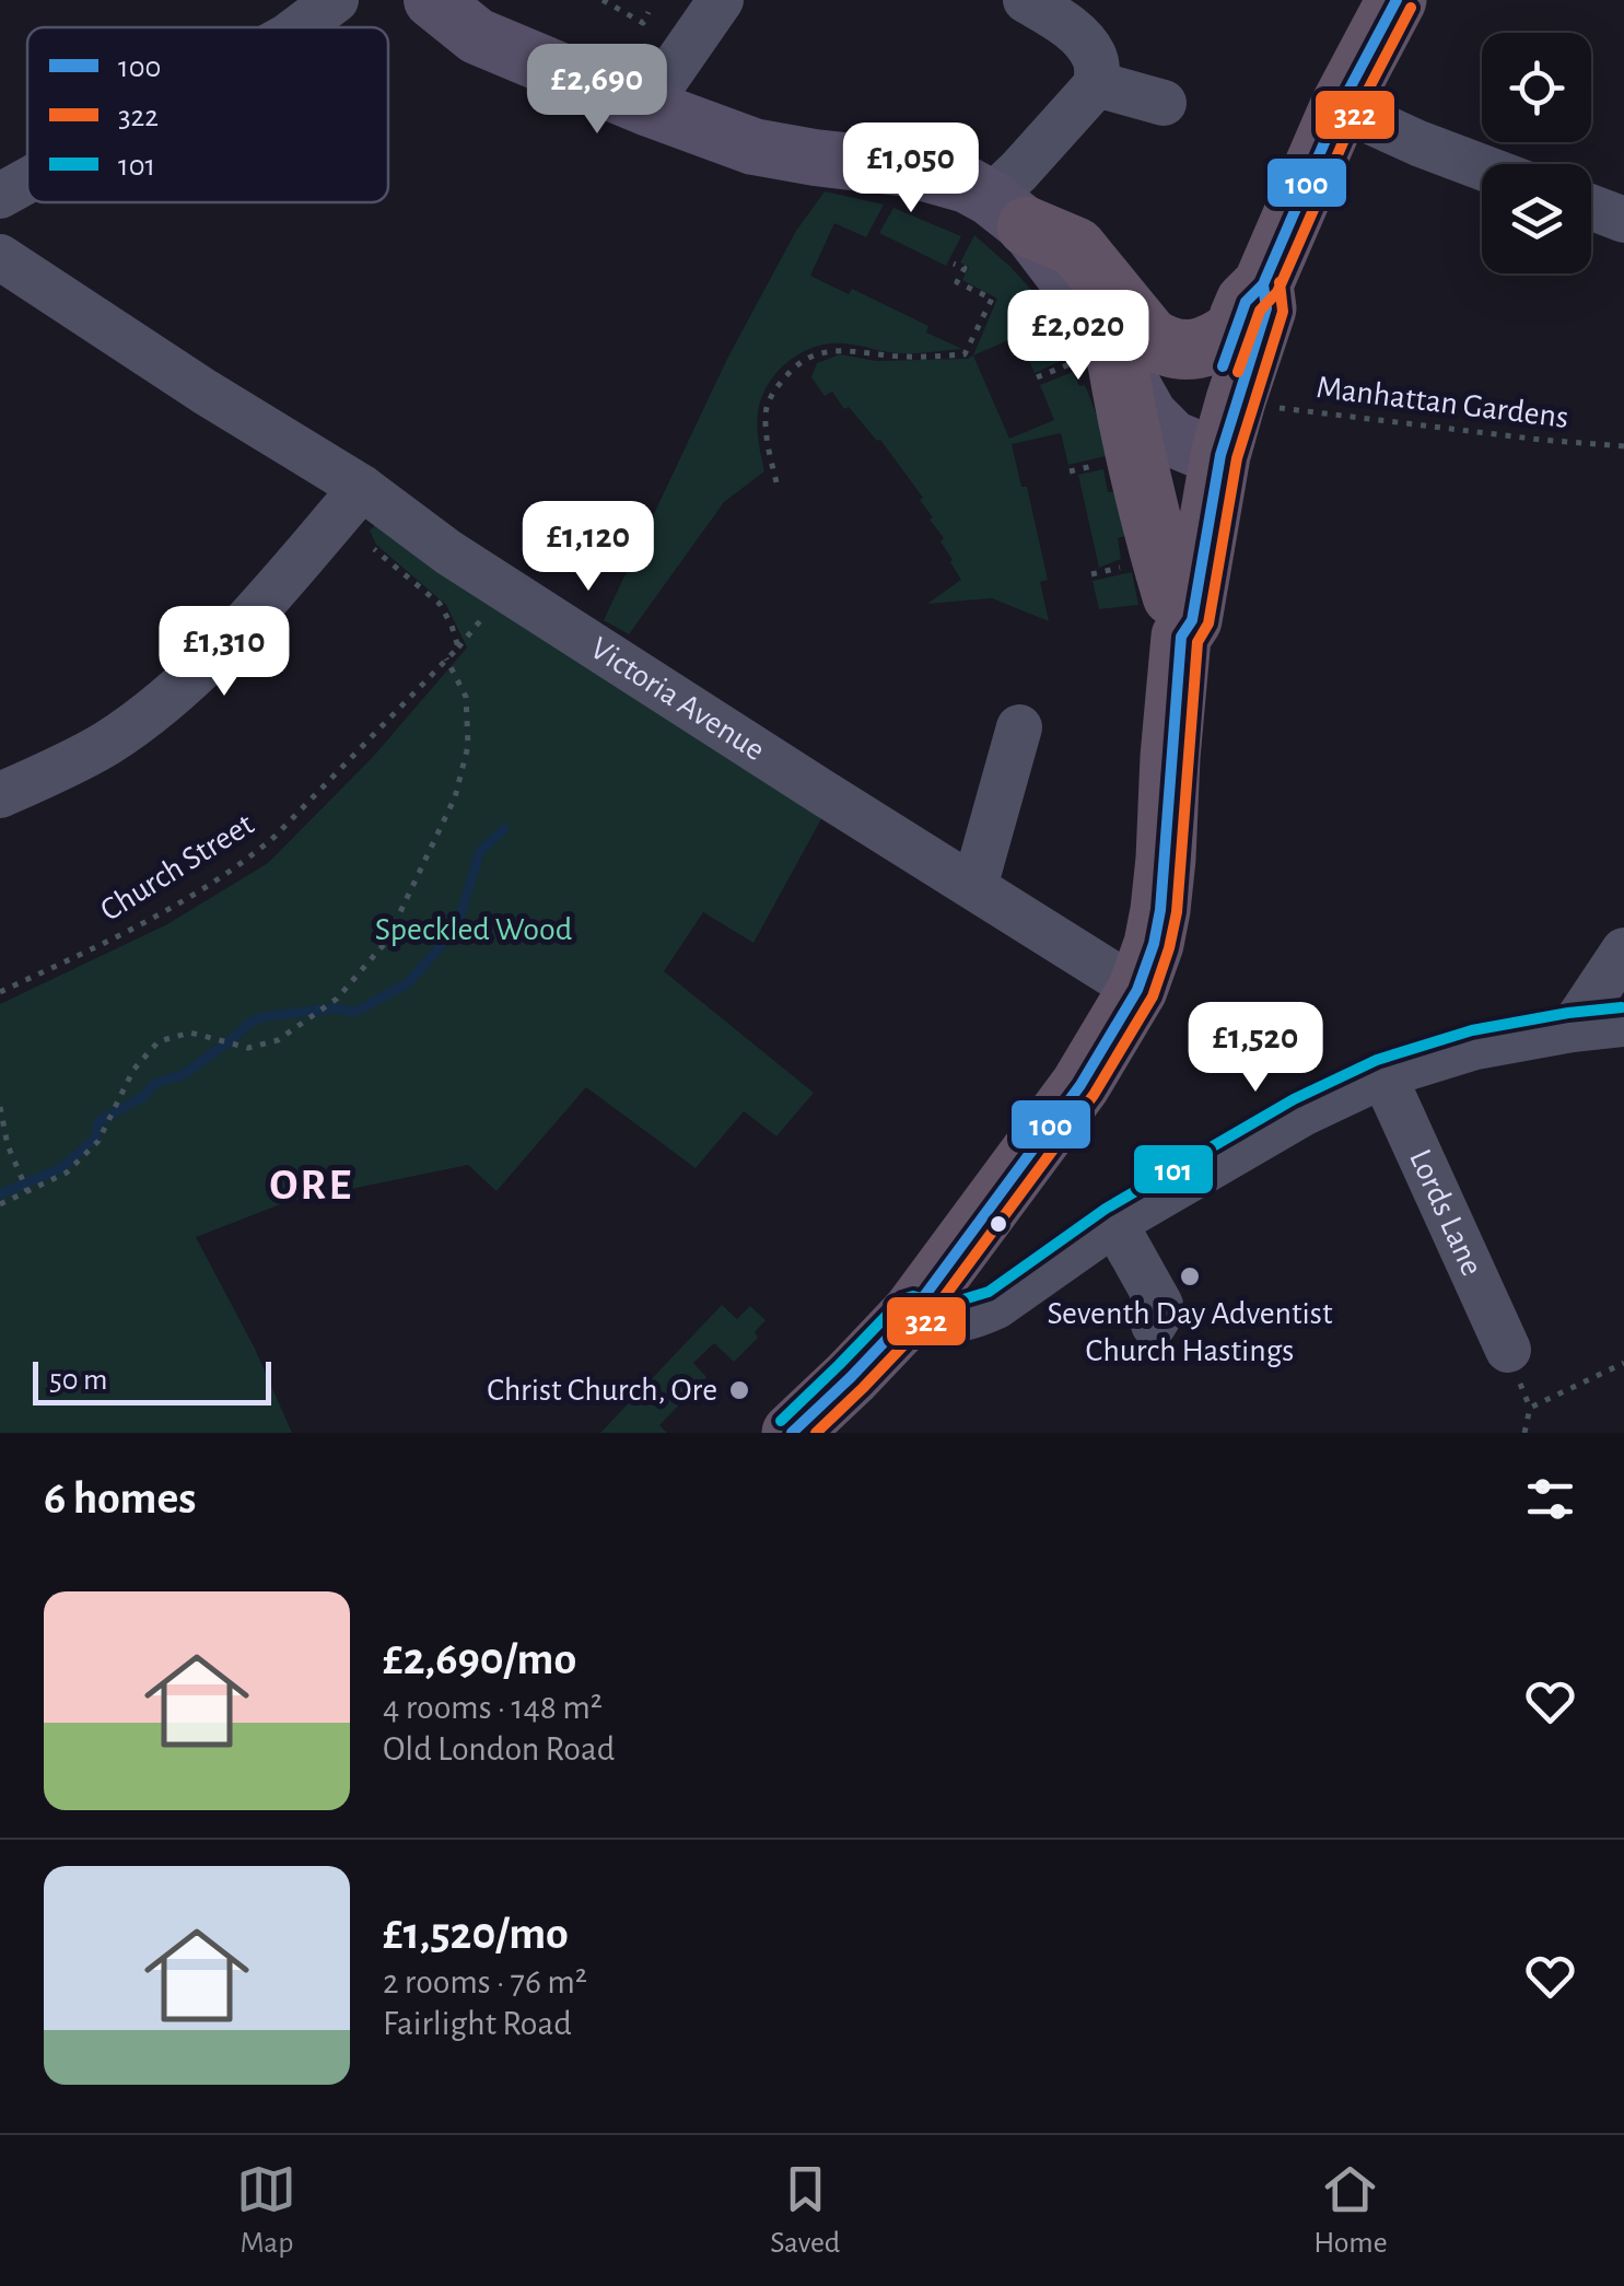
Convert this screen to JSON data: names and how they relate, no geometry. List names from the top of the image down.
{
  "streets": {
    "street": ["Victoria Avenue", "Lords Lane"],
    "path": ["Manhattan Gardens", "Church Street"]
  },
  "districts": ["ORE"],
  "parks": ["Speckled Wood"],
  "places": ["Seventh Day Adventist Church Hastings", "Christ Church, Ore"],
  "lines": ["transit line 100", "transit line 322", "transit line 101"],
  "legend": ["100", "322", "101"],
  "scale_bar": "50 m",
  "page": {
    "price": [
      "£2,690",
      "£1,050",
      "£2,020",
      "£1,120",
      "£1,310",
      "£1,520"
    ],
    "scale": "50 m",
    "heading": "6 homes",
    "list": [
      {
        "name": "£2,690/mo",
        "note": "4 rooms · 148 m² · Old London Road"
      },
      {
        "name": "£1,520/mo",
        "note": "2 rooms · 76 m² · Fairlight Road"
      }
    ],
    "tabs": ["Map", "Saved", "Home"]
  }
}
